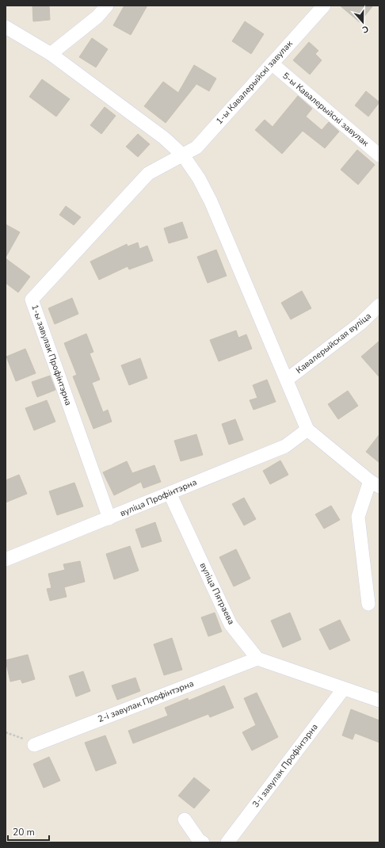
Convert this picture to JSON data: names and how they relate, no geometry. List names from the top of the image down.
{
  "streets": {
    "street": [
      "1-ы Кавалерыйскі завулак",
      "5-ы Кавалерыйскі завулак",
      "Кавалерыйская вуліца",
      "1-ы завулак Профінтэрна",
      "вуліца Профінтэрна",
      "вуліца Пятраева",
      "2-і завулак Профінтэрна",
      "3-і завулак Профінтэрна"
    ]
  },
  "crossings": [
    ["1-ы Кавалерыйскі завулак", "5-ы Кавалерыйскі завулак"],
    ["1-ы Кавалерыйскі завулак", "1-ы завулак Профінтэрна"],
    ["1-ы завулак Профінтэрна", "вуліца Профінтэрна"],
    ["вуліца Профінтэрна", "вуліца Пятраева"],
    ["вуліца Пятраева", "2-і завулак Профінтэрна"]
  ],
  "scale_bar": "20 m",
  "north": "bottom"
}
